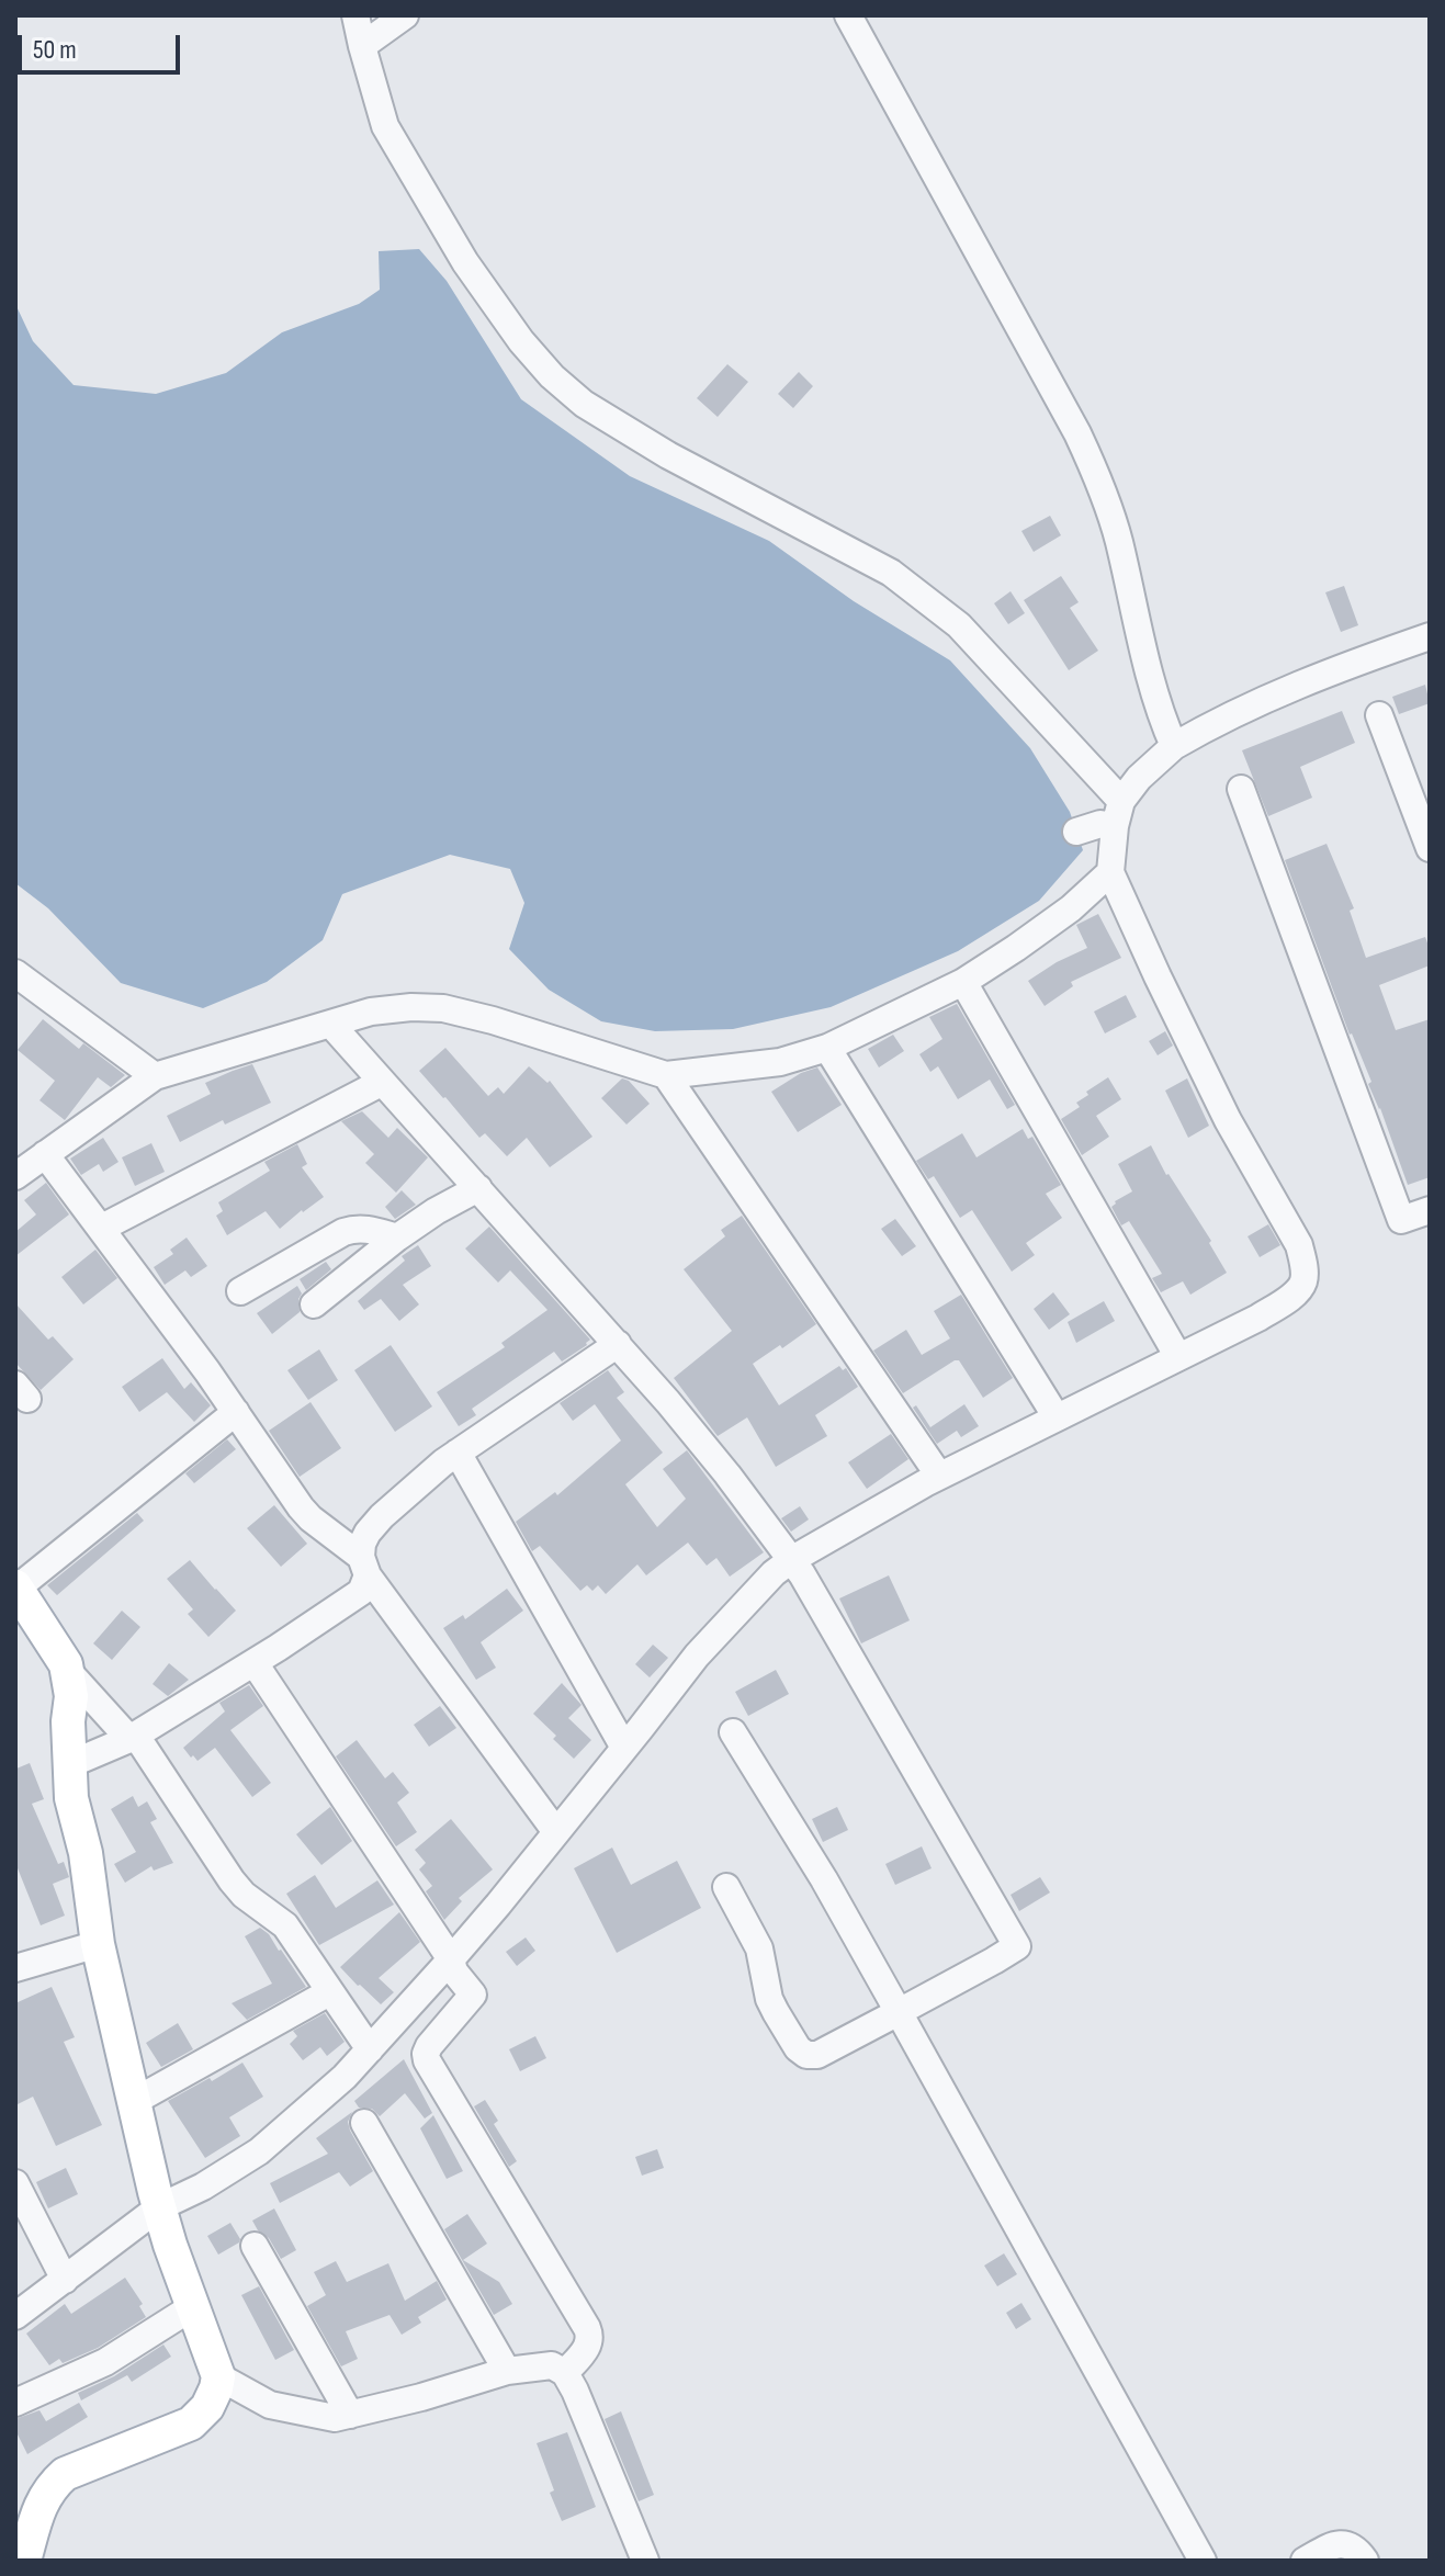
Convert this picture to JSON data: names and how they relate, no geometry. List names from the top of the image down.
{
  "scale_bar": "50 m"
}
